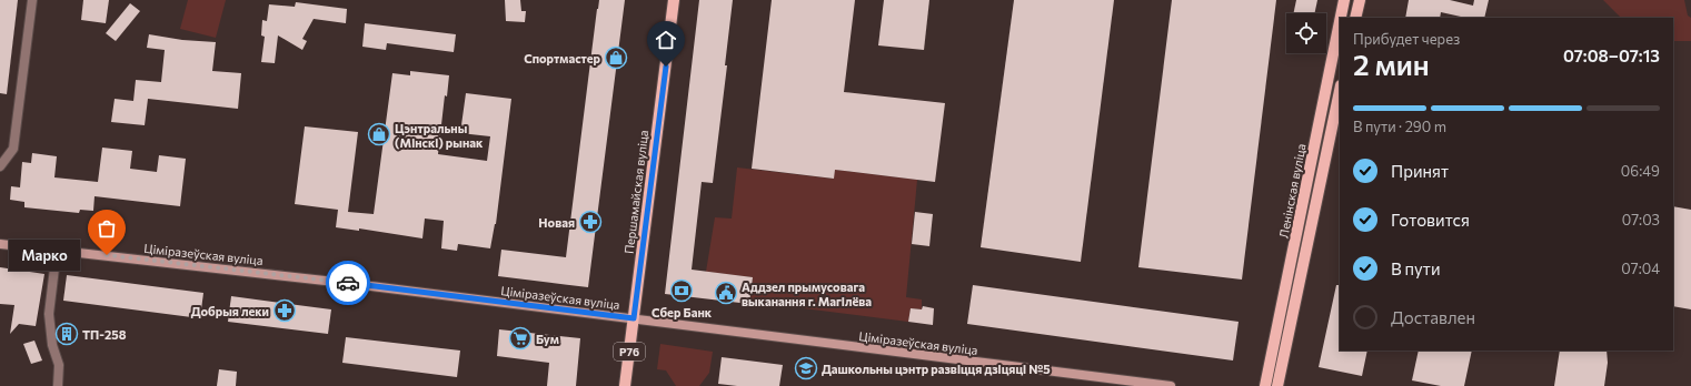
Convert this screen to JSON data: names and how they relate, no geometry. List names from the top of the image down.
{
  "streets": {
    "main road": [
      "Ленінская вуліца",
      "Першамайская вуліца",
      "Ціміразеўская вуліца",
      "Р76"
    ]
  },
  "crossings": [
    ["Першамайская вуліца", "Ціміразеўская вуліца"]
  ],
  "places": {
    "shop": ["Спортмастер", "Цэнтральны (Мінскі) рынак"],
    "pharmacy": ["Новая", "Добрыя леки"],
    "other": ["Марко"],
    "bank": ["Сбер Банк"],
    "public building": ["Аддзел прымусовага выканання г. Магілёва"],
    "building": ["ТП-258"],
    "supermarket": ["Бум"],
    "school or university": ["Дашкольны цэнтр развіцця дзіцяці №5"]
  },
  "page": {
    "heading": ["2 мин", "Прибудет через", "07:08–07:13"],
    "bar": "В пути · 290 m",
    "list": [
      ["Принят", "06:49"],
      ["Готовится", "07:03"],
      ["В пути", "07:04"],
      "Доставлен"
    ],
    "bubble": "Марко"
  }
}
